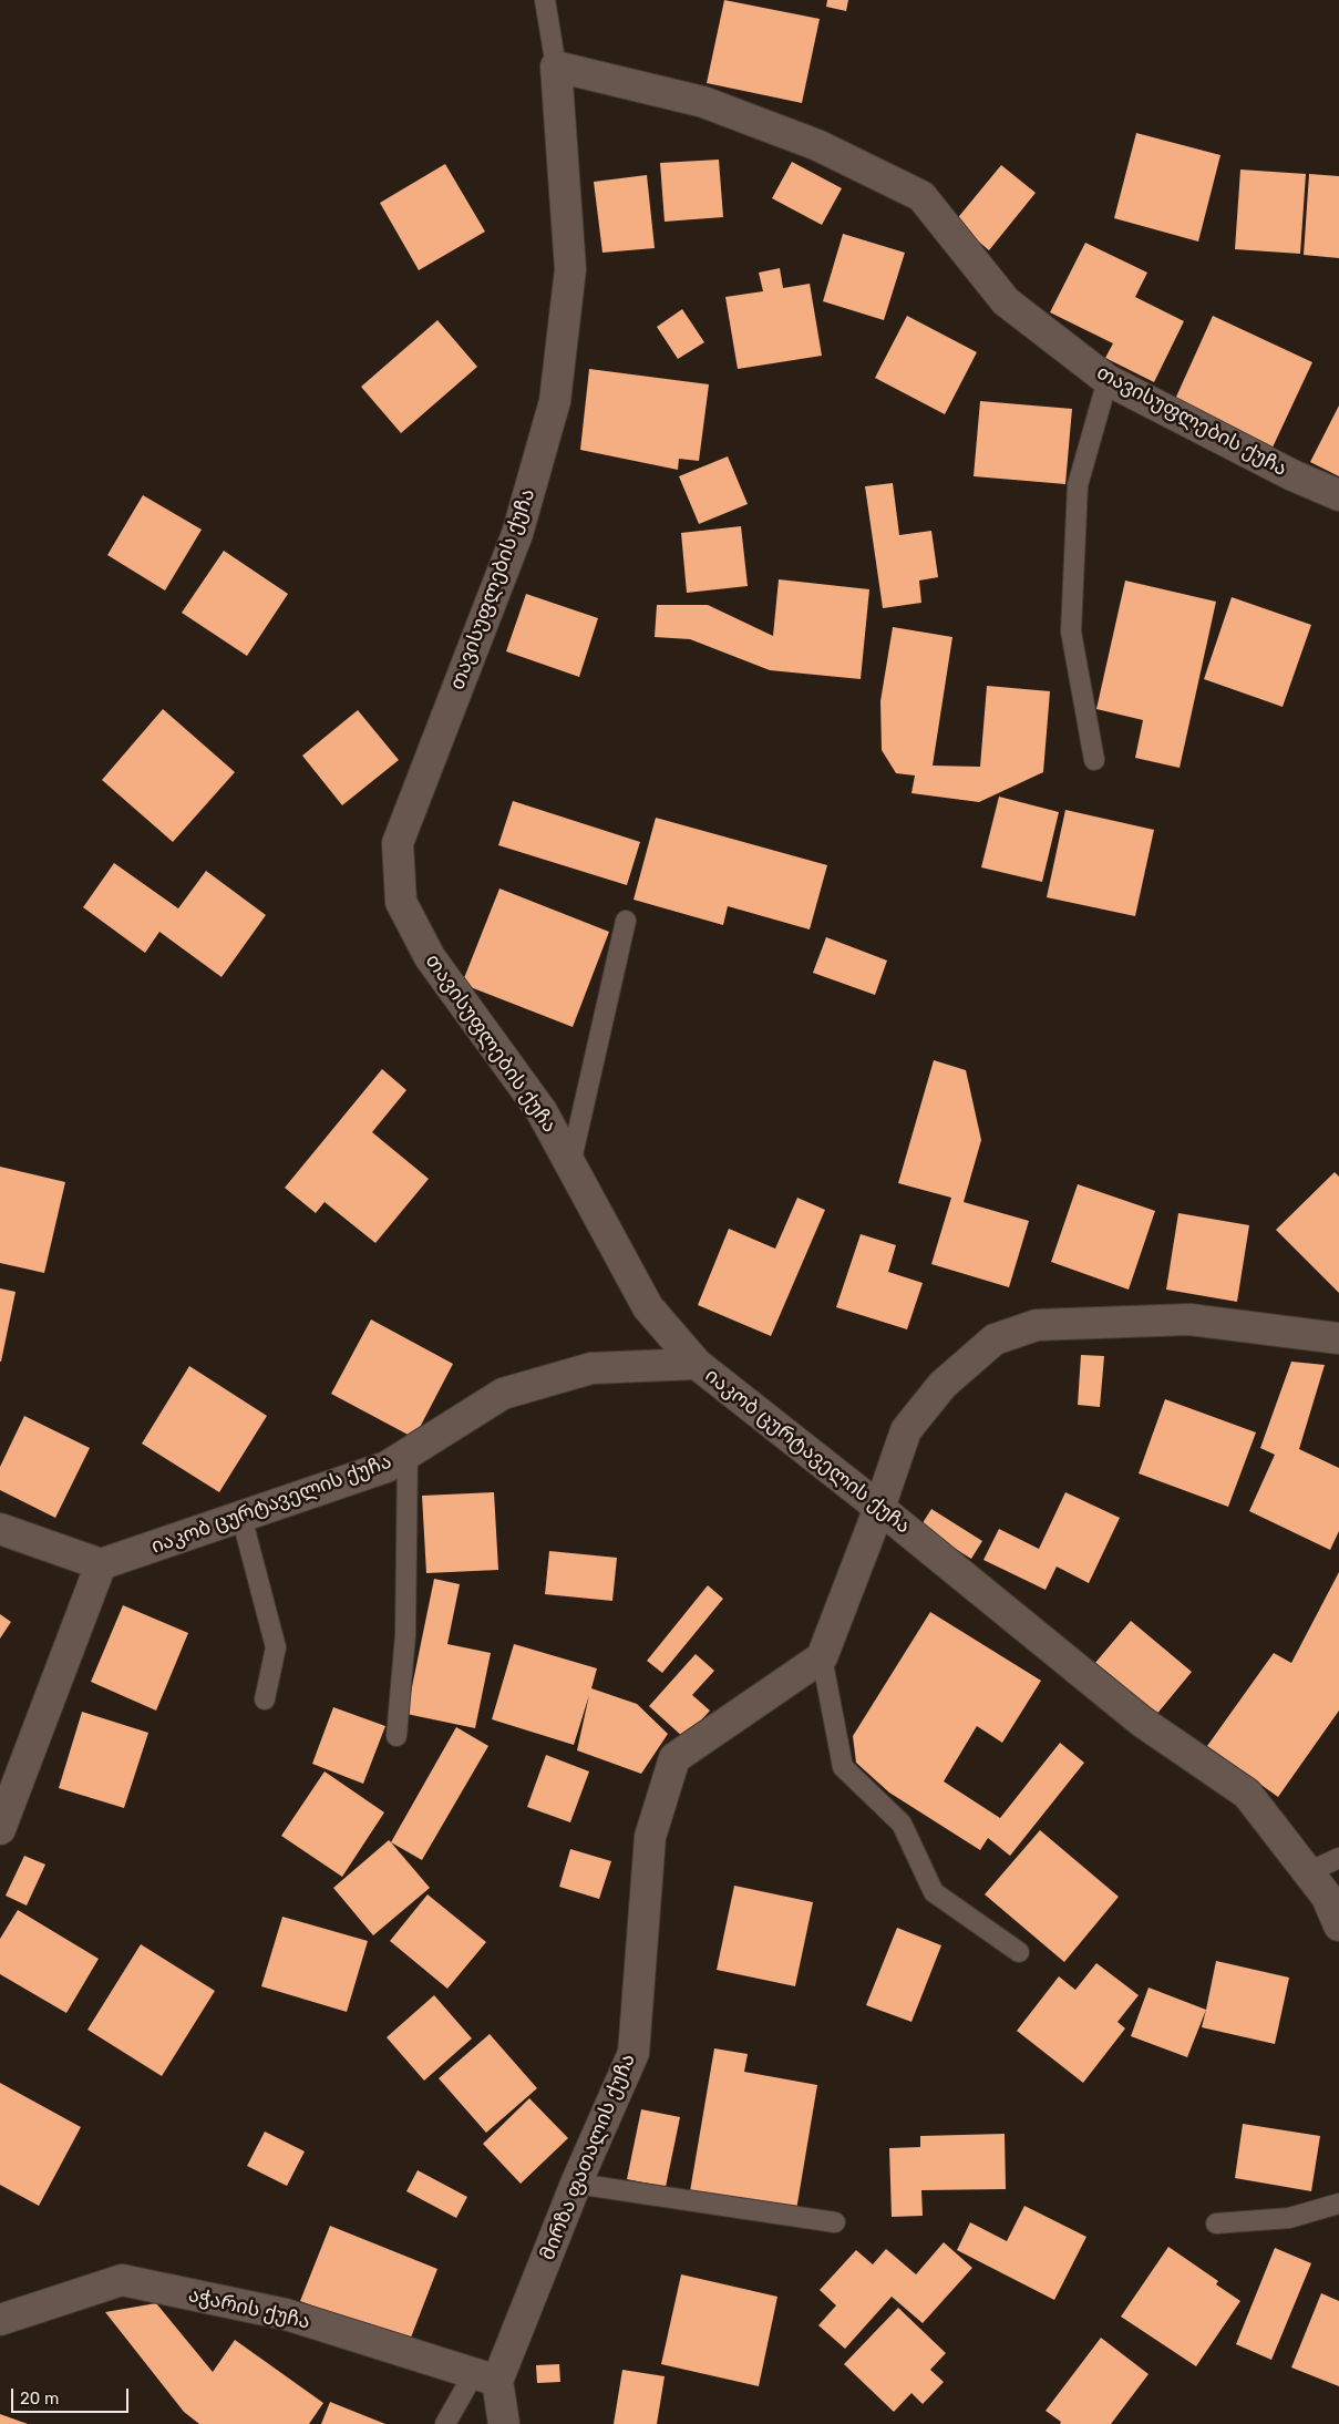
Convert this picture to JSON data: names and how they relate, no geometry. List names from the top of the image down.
{
  "streets": {
    "street": [
      "თავისუფლების ქუჩა",
      "იაკობ ცურტაველის ქუჩა",
      "მირზა ფათალის ქუჩა",
      "აჭარის ქუჩა"
    ]
  },
  "crossings": [
    ["თავისუფლების ქუჩა", "იაკობ ცურტაველის ქუჩა"],
    ["მირზა ფათალის ქუჩა", "აჭარის ქუჩა"]
  ],
  "scale_bar": "20 m"
}
